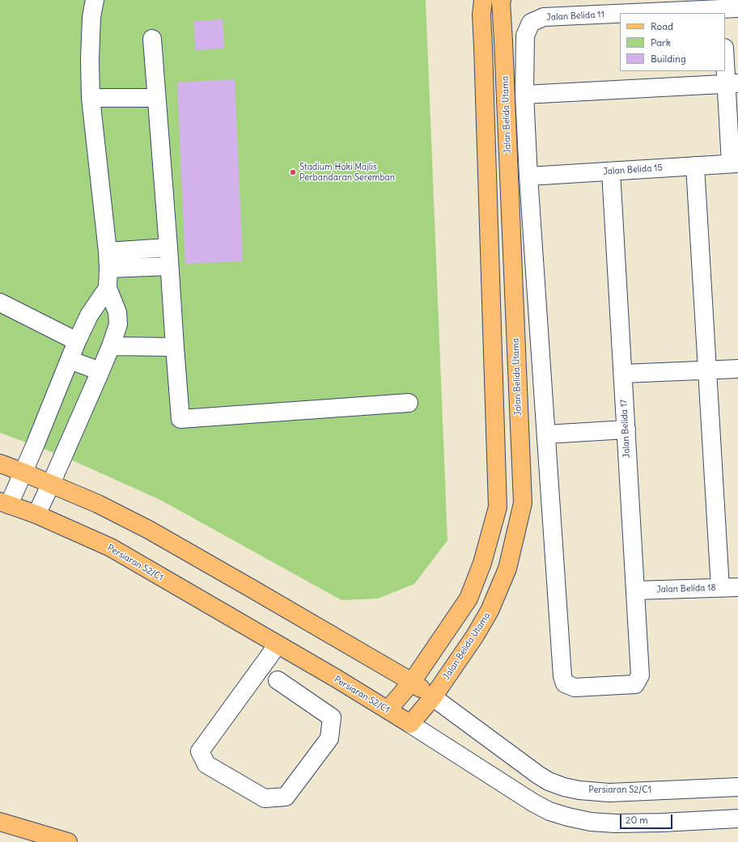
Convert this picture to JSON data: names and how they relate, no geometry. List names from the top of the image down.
{
  "streets": {
    "main road": ["Jalan Belida Utama", "Persiaran S2/C1"],
    "street": [
      "Jalan Belida 11",
      "Jalan Belida 15",
      "Jalan Belida 17",
      "Jalan Belida 18"
    ]
  },
  "crossings": [
    ["Jalan Belida 11", "Jalan Belida 15"],
    ["Jalan Belida 11", "Jalan Belida 17"],
    ["Jalan Belida Utama", "Persiaran S2/C1"],
    ["Jalan Belida 15", "Jalan Belida 17"],
    ["Jalan Belida 17", "Jalan Belida 18"]
  ],
  "places": ["Stadium Hoki Majlis Perbandaran Seremban"],
  "legend": ["Road", "Park", "Building"],
  "scale_bar": "20 m"
}
